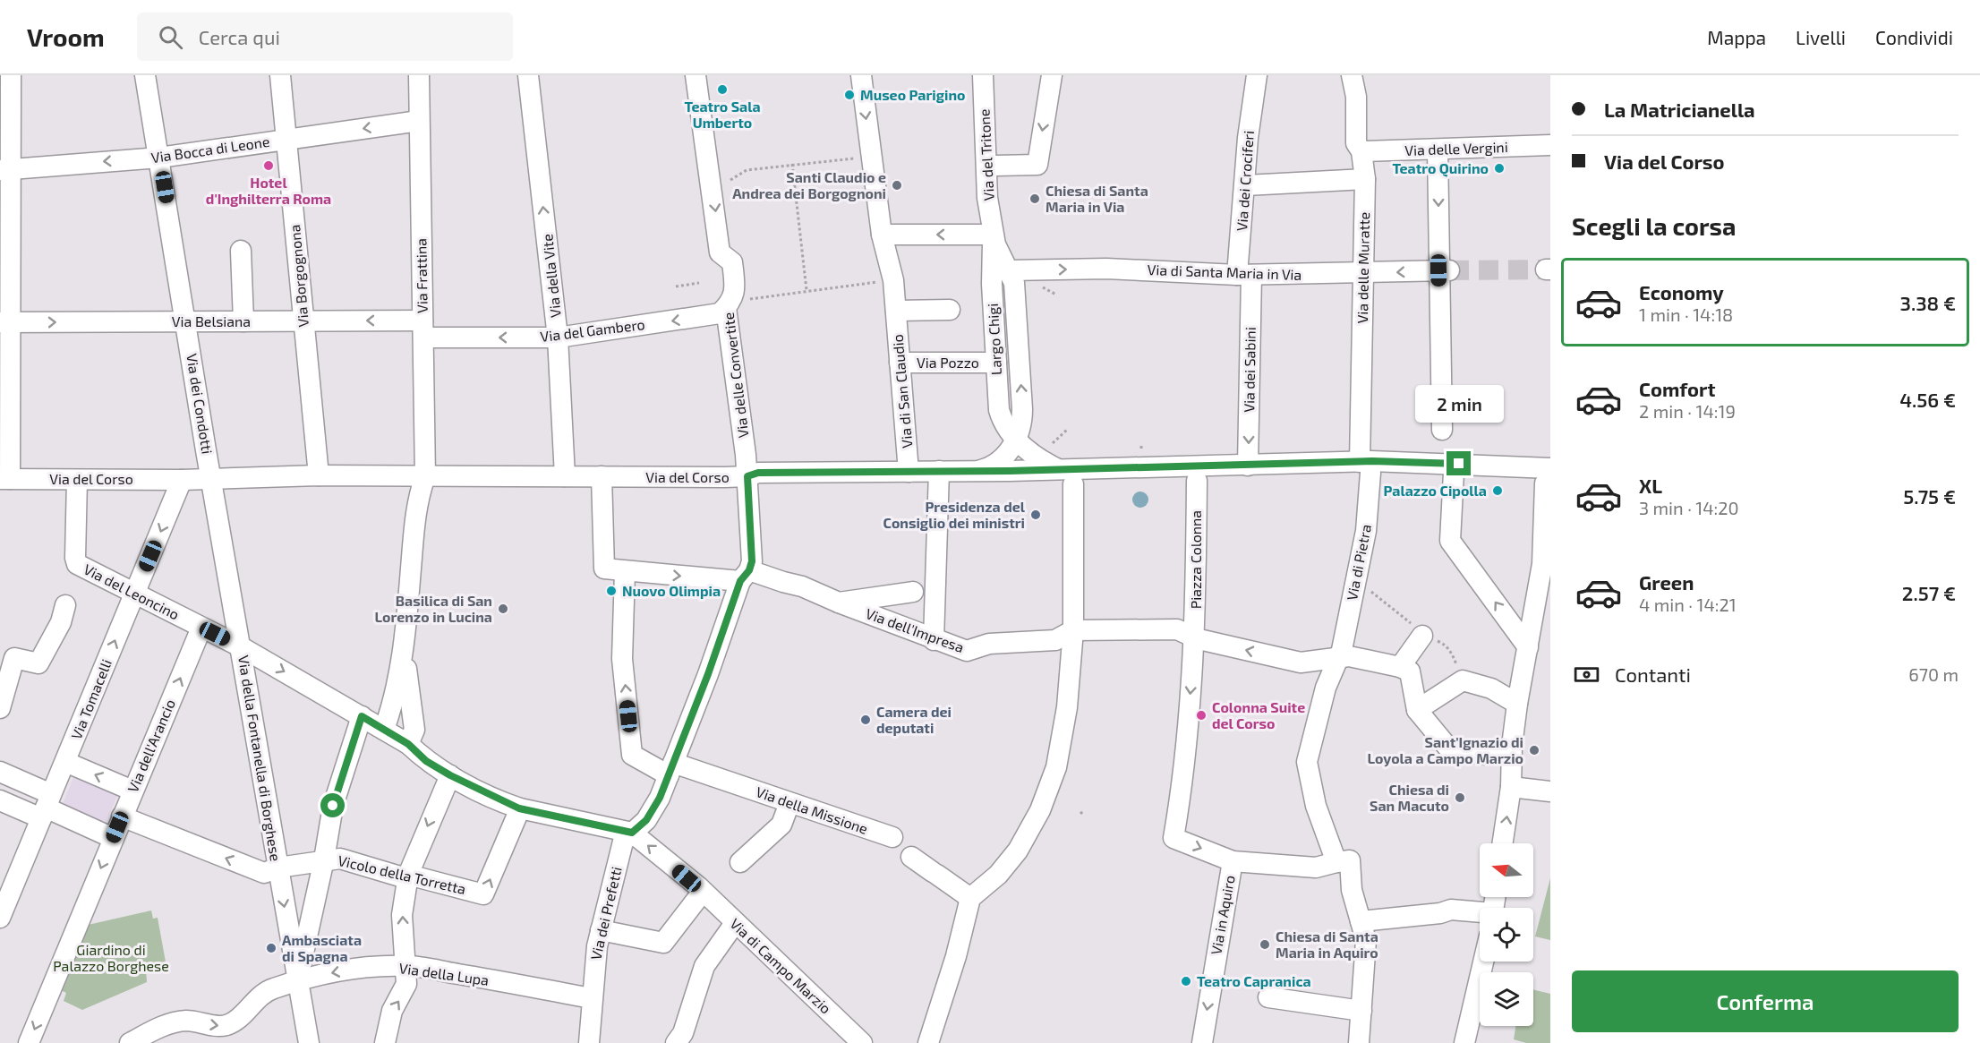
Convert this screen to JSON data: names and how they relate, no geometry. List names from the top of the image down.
{
  "streets": {
    "street": [
      "Via delle Vergini",
      "Via Bocca di Leone",
      "Via del Tritone",
      "Via dei Crociferi",
      "Via delle Muratte",
      "Via di Santa Maria in Via",
      "Via Borgognona",
      "Via Frattina",
      "Via della Vite",
      "Via Belsiana",
      "Via del Gambero",
      "Largo Chigi",
      "Via Pozzo",
      "Via dei Sabini",
      "Via delle Convertite",
      "Via di San Claudio",
      "Via dei Condotti",
      "Via del Corso",
      "Piazza Colonna",
      "Via di Pietra",
      "Via del Leoncino",
      "Via dell'Impresa",
      "Via Tomacelli",
      "Via dell'Arancio",
      "Via della Fontanella di Borghese",
      "Via della Missione",
      "Vicolo della Torretta",
      "Via dei Prefetti",
      "Via in Aquiro",
      "Via di Campo Marzio",
      "Via della Lupa"
    ]
  },
  "crossings": [
    ["Via delle Vergini", "Via delle Muratte"],
    ["Via Bocca di Leone", "Via Borgognona"],
    ["Via Bocca di Leone", "Via Frattina"],
    ["Via Bocca di Leone", "Via dei Condotti"],
    ["Via del Tritone", "Via di Santa Maria in Via"],
    ["Via del Tritone", "Largo Chigi"],
    ["Via dei Crociferi", "Via di Santa Maria in Via"],
    ["Via dei Crociferi", "Via dei Sabini"],
    ["Via delle Muratte", "Via di Santa Maria in Via"],
    ["Via delle Muratte", "Via del Corso"],
    ["Via delle Muratte", "Via di Pietra"],
    ["Via di Santa Maria in Via", "Largo Chigi"],
    ["Via di Santa Maria in Via", "Via dei Sabini"],
    ["Via Borgognona", "Via Belsiana"],
    ["Via Borgognona", "Via del Corso"],
    ["Via Frattina", "Via Belsiana"],
    ["Via Frattina", "Via del Gambero"],
    ["Via Frattina", "Via del Corso"],
    ["Via della Vite", "Via del Gambero"],
    ["Via della Vite", "Via del Corso"],
    ["Via Belsiana", "Via del Gambero"],
    ["Via Belsiana", "Via dei Condotti"],
    ["Via del Gambero", "Via delle Convertite"],
    ["Largo Chigi", "Via Pozzo"],
    ["Largo Chigi", "Via del Corso"],
    ["Via Pozzo", "Via di San Claudio"],
    ["Via dei Sabini", "Via del Corso"],
    ["Via delle Convertite", "Via del Corso"],
    ["Via delle Convertite", "Via dell'Impresa"],
    ["Via delle Convertite", "Via dei Prefetti"],
    ["Via di San Claudio", "Via del Corso"],
    ["Via dei Condotti", "Via del Corso"],
    ["Via dei Condotti", "Via della Fontanella di Borghese"],
    ["Via del Corso", "Via di Pietra"],
    ["Via del Corso", "Via del Leoncino"],
    ["Via del Corso", "Via dell'Impresa"],
    ["Via del Corso", "Via Tomacelli"],
    ["Piazza Colonna", "Via in Aquiro"],
    ["Via del Leoncino", "Via Tomacelli"],
    ["Via del Leoncino", "Via dell'Arancio"],
    ["Via del Leoncino", "Via della Fontanella di Borghese"],
    ["Via dell'Impresa", "Via della Missione"],
    ["Via dell'Impresa", "Via dei Prefetti"],
    ["Via dell'Arancio", "Vicolo della Torretta"],
    ["Via della Fontanella di Borghese", "Vicolo della Torretta"],
    ["Via della Fontanella di Borghese", "Via della Lupa"],
    ["Via della Missione", "Via dei Prefetti"],
    ["Via dei Prefetti", "Via di Campo Marzio"],
    ["Via dei Prefetti", "Via della Lupa"]
  ],
  "one_way": [
    "Via Bocca di Leone",
    "Via della Vite",
    "Via del Gambero",
    "Via dei Sabini",
    "Via delle Convertite",
    "Piazza Colonna",
    "Via della Missione"
  ],
  "parks": ["Giardino di Palazzo Borghese"],
  "places": [
    "Teatro Sala Umberto",
    "Museo Parigino",
    "Hotel d'Inghilterra Roma",
    "Teatro Quirino",
    "Santi Claudio e Andrea dei Borgognoni",
    "Chiesa di Santa Maria in Via",
    "Palazzo Cipolla",
    "Presidenza del Consiglio dei ministri",
    "Nuovo Olimpia",
    "Basilica di San Lorenzo in Lucina",
    "Colonna Suite del Corso",
    "Camera dei deputati",
    "Sant'Ignazio di Loyola a Campo Marzio",
    "Chiesa di San Macuto",
    "Chiesa di Santa Maria in Aquiro",
    "Ambasciata di Spagna",
    "Teatro Capranica"
  ],
  "north": "left",
  "page": {
    "header": "Vroom",
    "search": "Cerca qui",
    "nav": ["Mappa", "Livelli", "Condividi"],
    "banner": ["La Matricianella", "Via del Corso"],
    "heading": "Scegli la corsa",
    "list": [
      {
        "name": "Economy",
        "note": "1 min · 14:18",
        "value": "3.38 €"
      },
      {
        "name": "Comfort",
        "note": "2 min · 14:19",
        "value": "4.56 €"
      },
      {
        "name": "XL",
        "note": "3 min · 14:20",
        "value": "5.75 €"
      },
      {
        "name": "Green",
        "note": "4 min · 14:21",
        "value": "2.57 €"
      }
    ],
    "bubble": "2 min",
    "pay": ["Contanti", "670 m"],
    "buttons": "Conferma"
  }
}
